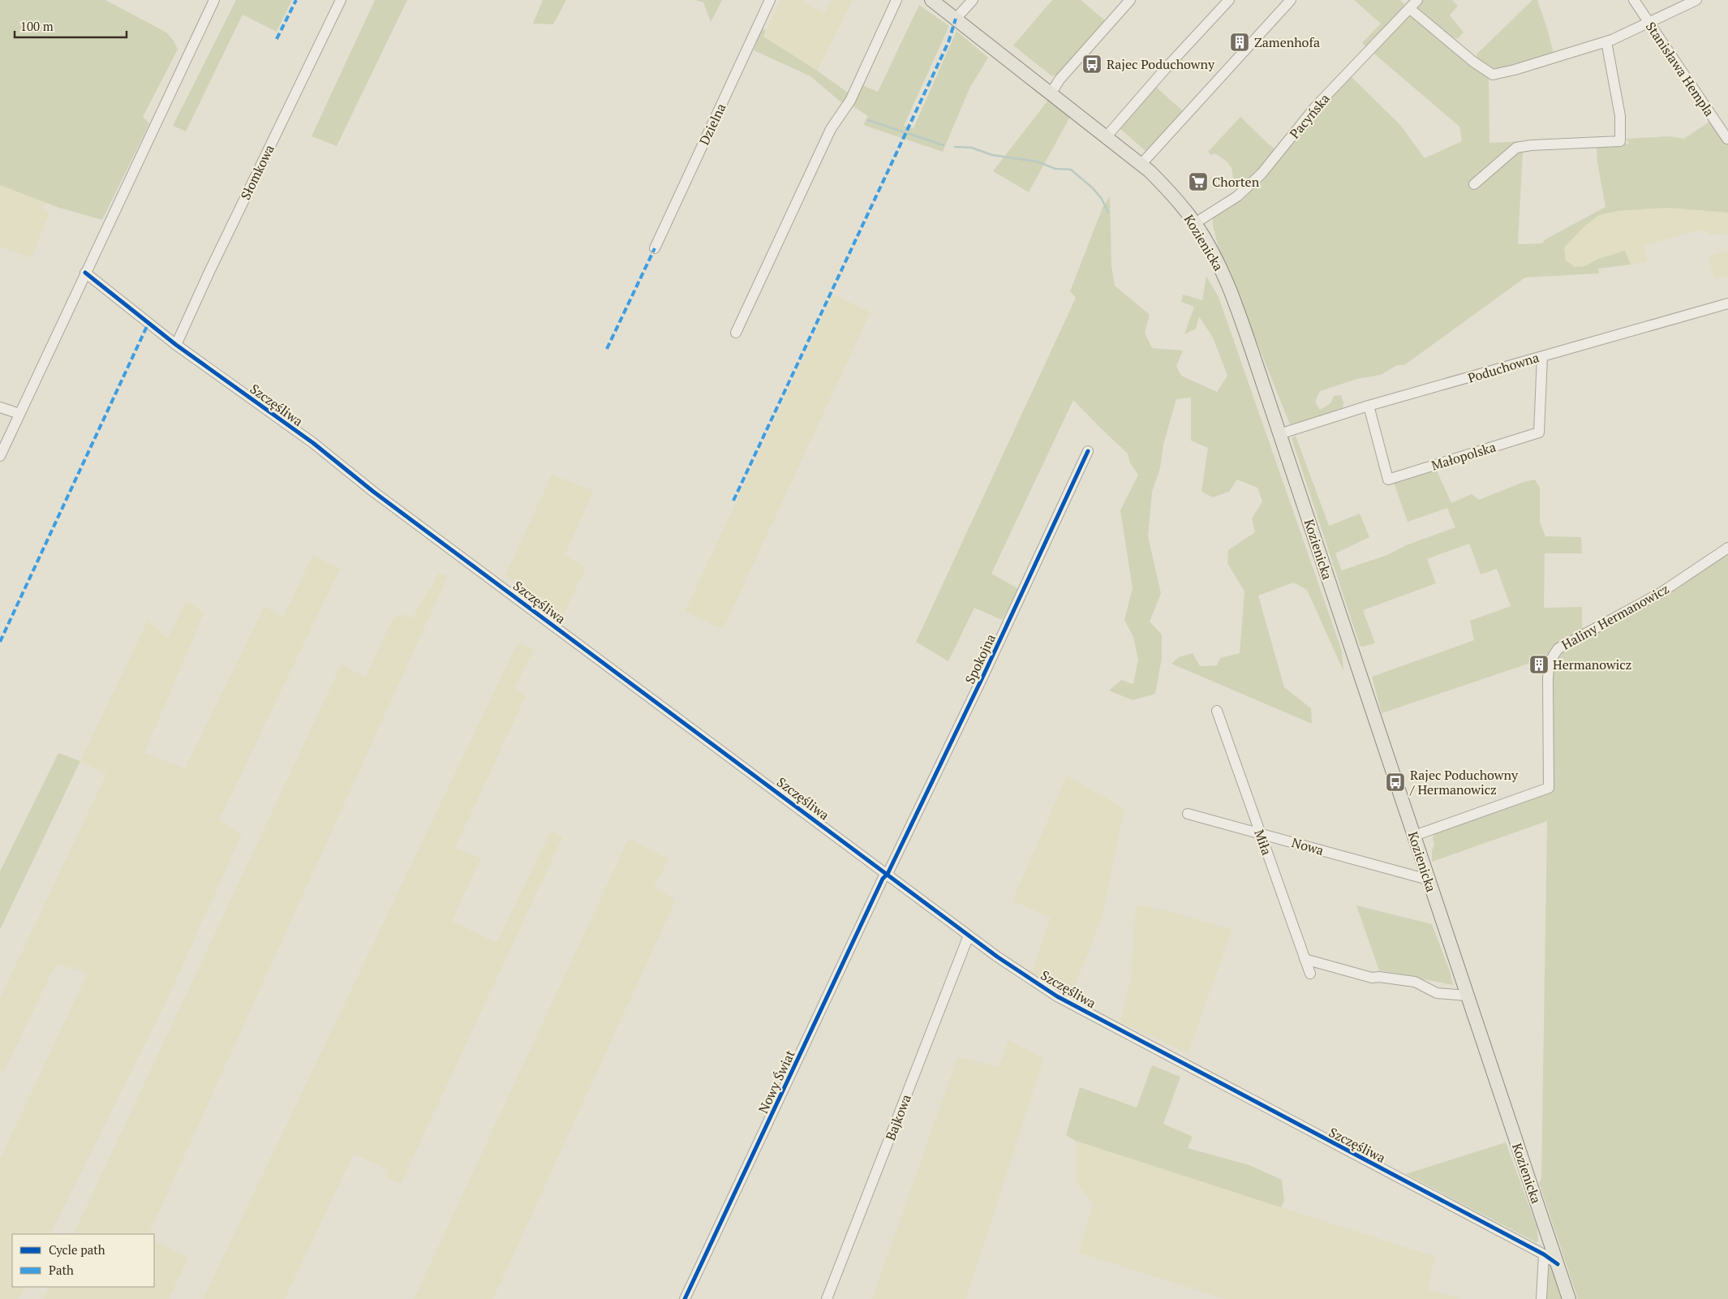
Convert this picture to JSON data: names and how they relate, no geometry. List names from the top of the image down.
{
  "streets": {
    "main road": ["Kozienicka"],
    "street": [
      "Stanisława Hempla",
      "Pacyńska",
      "Dzielna",
      "Słomkowa",
      "Poduchowna",
      "Szczęśliwa",
      "Małopolska",
      "Haliny Hermanowicz",
      "Spokojna",
      "Miła",
      "Nowa",
      "Nowy Świat",
      "Bajkowa"
    ]
  },
  "crossings": [
    ["Pacyńska", "Kozienicka"],
    ["Słomkowa", "Szczęśliwa"],
    ["Kozienicka", "Poduchowna"],
    ["Kozienicka", "Szczęśliwa"],
    ["Kozienicka", "Haliny Hermanowicz"],
    ["Kozienicka", "Nowa"],
    ["Poduchowna", "Małopolska"],
    ["Szczęśliwa", "Spokojna"],
    ["Szczęśliwa", "Nowy Świat"],
    ["Szczęśliwa", "Bajkowa"],
    ["Spokojna", "Nowy Świat"],
    ["Miła", "Nowa"]
  ],
  "places": {
    "building": ["Zamenhofa", "Hermanowicz"],
    "bus stop": ["Rajec Poduchowny", "Rajec Poduchowny / Hermanowicz"],
    "supermarket": ["Chorten"]
  },
  "legend": ["Cycle path", "Path"],
  "scale_bar": "100 m"
}
